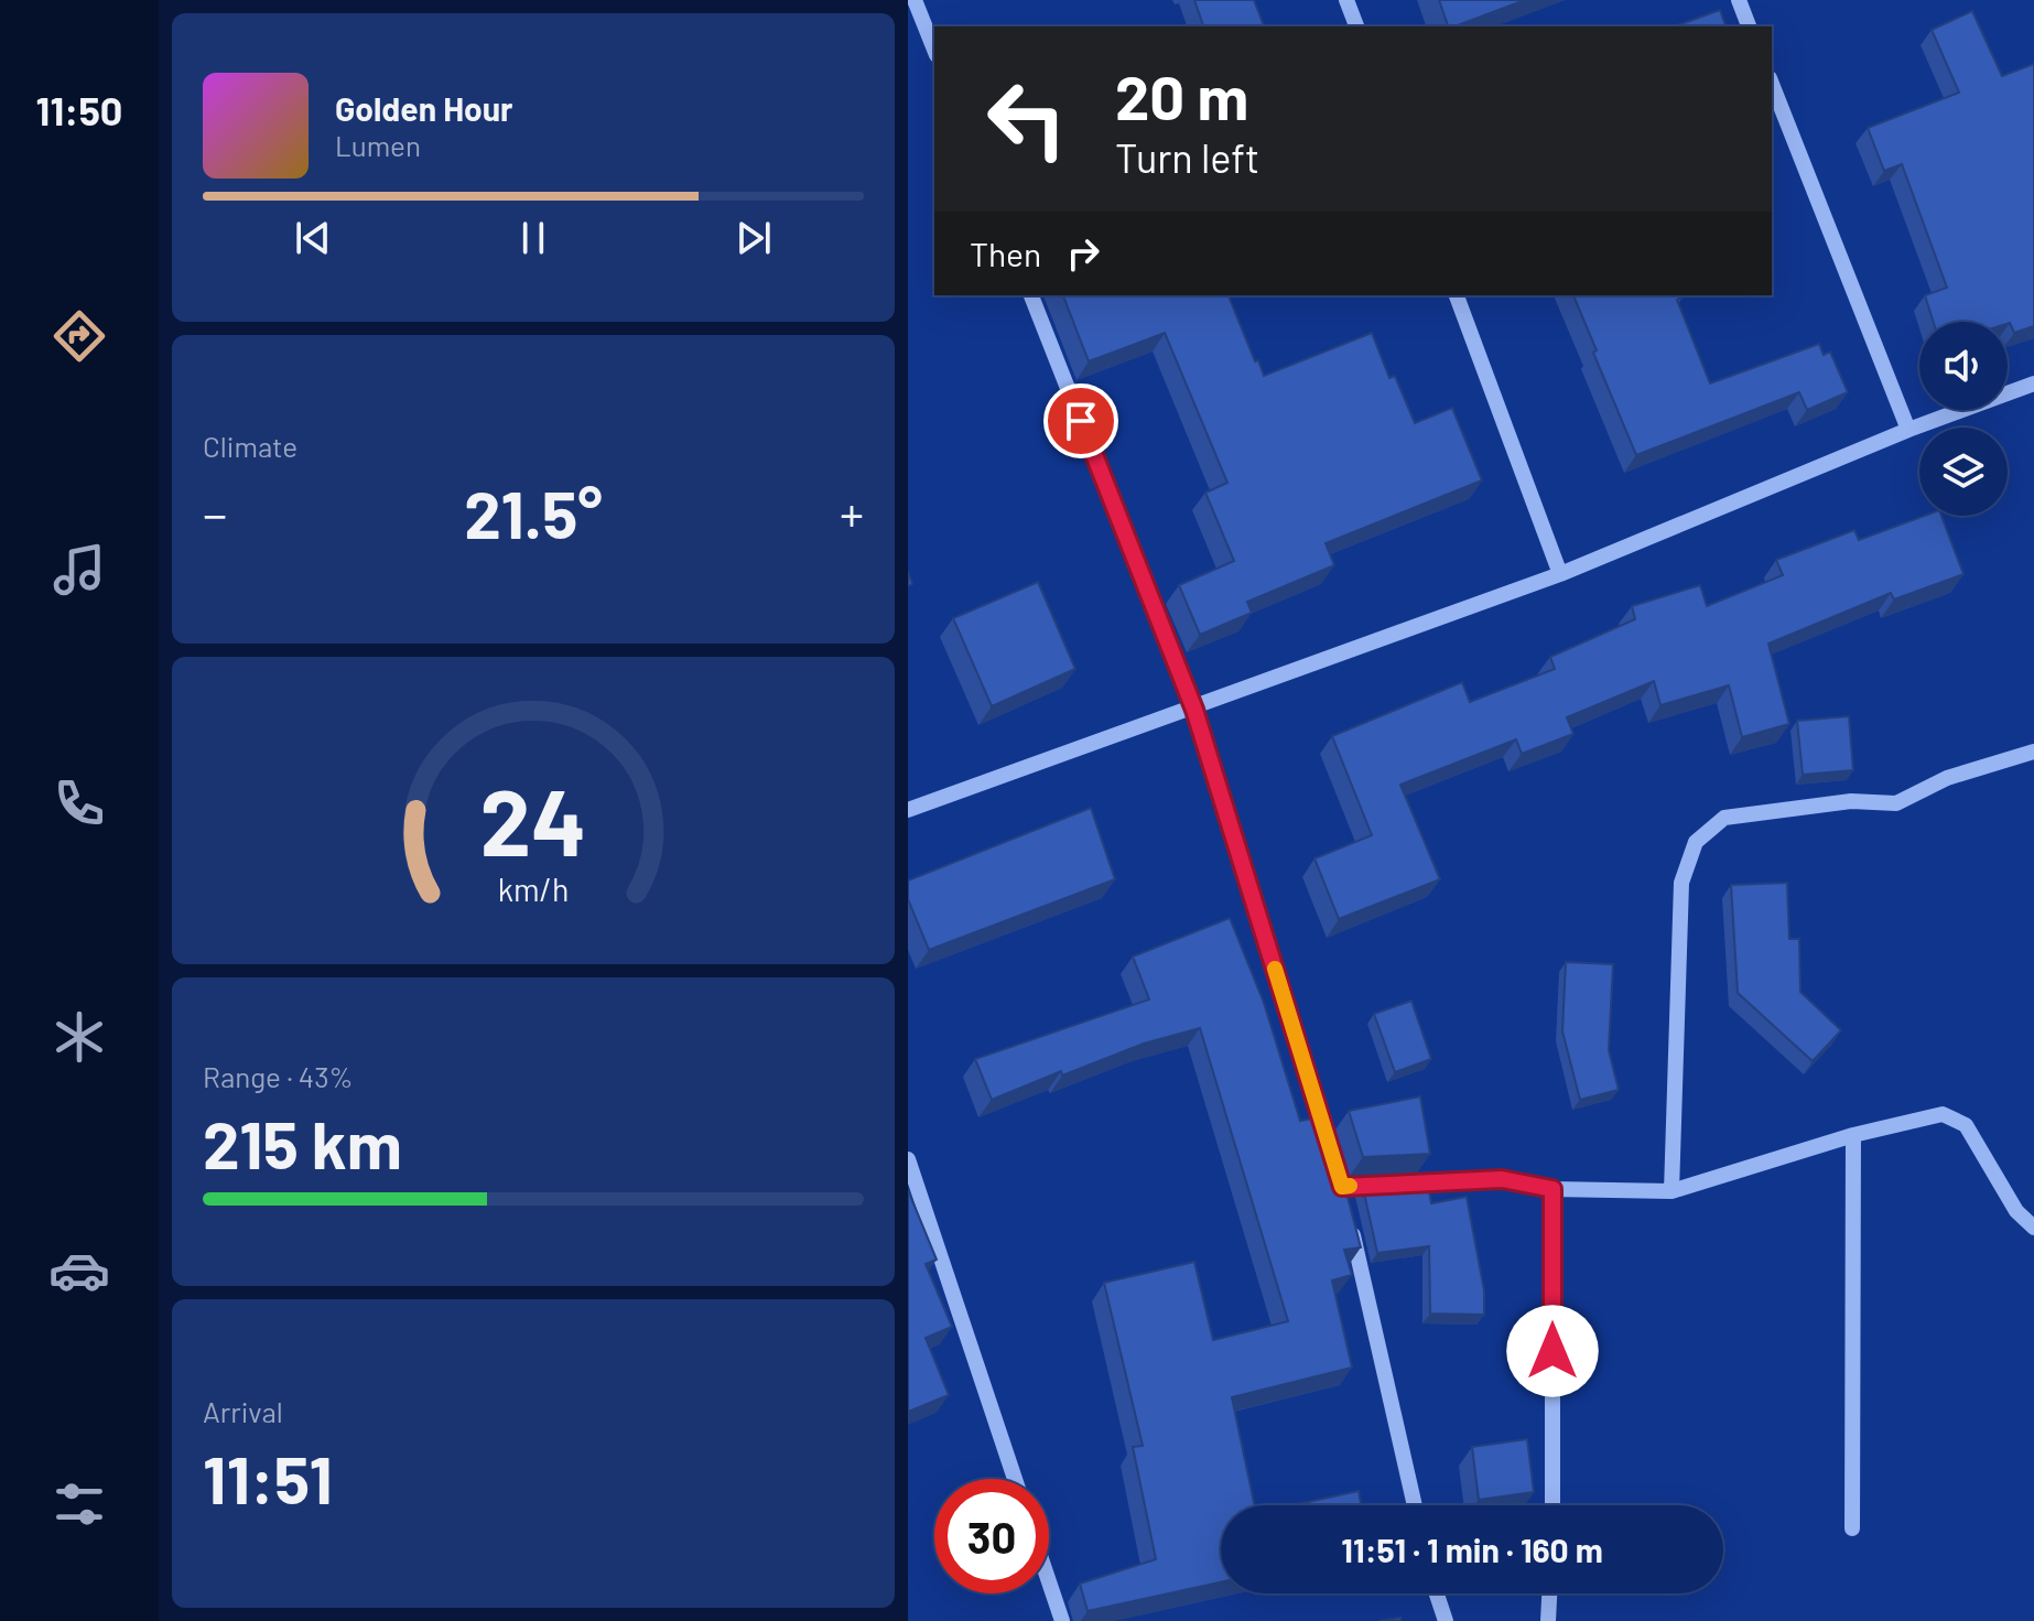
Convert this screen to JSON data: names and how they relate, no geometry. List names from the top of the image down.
{
  "page": {
    "tabs": "11:50",
    "turn": ["20 m", "Turn left"],
    "song": ["Golden Hour", "Lumen"],
    "then": "Then",
    "tile": [
      "Climate",
      ["Range · 43%", "215 km"],
      ["Arrival", "11:51"]
    ],
    "heat": ["−", "21.5°", "+"],
    "limit": "30",
    "trip": "11:51 · 1 min · 160 m",
    "gauge": ["24", "km/h"]
  }
}
